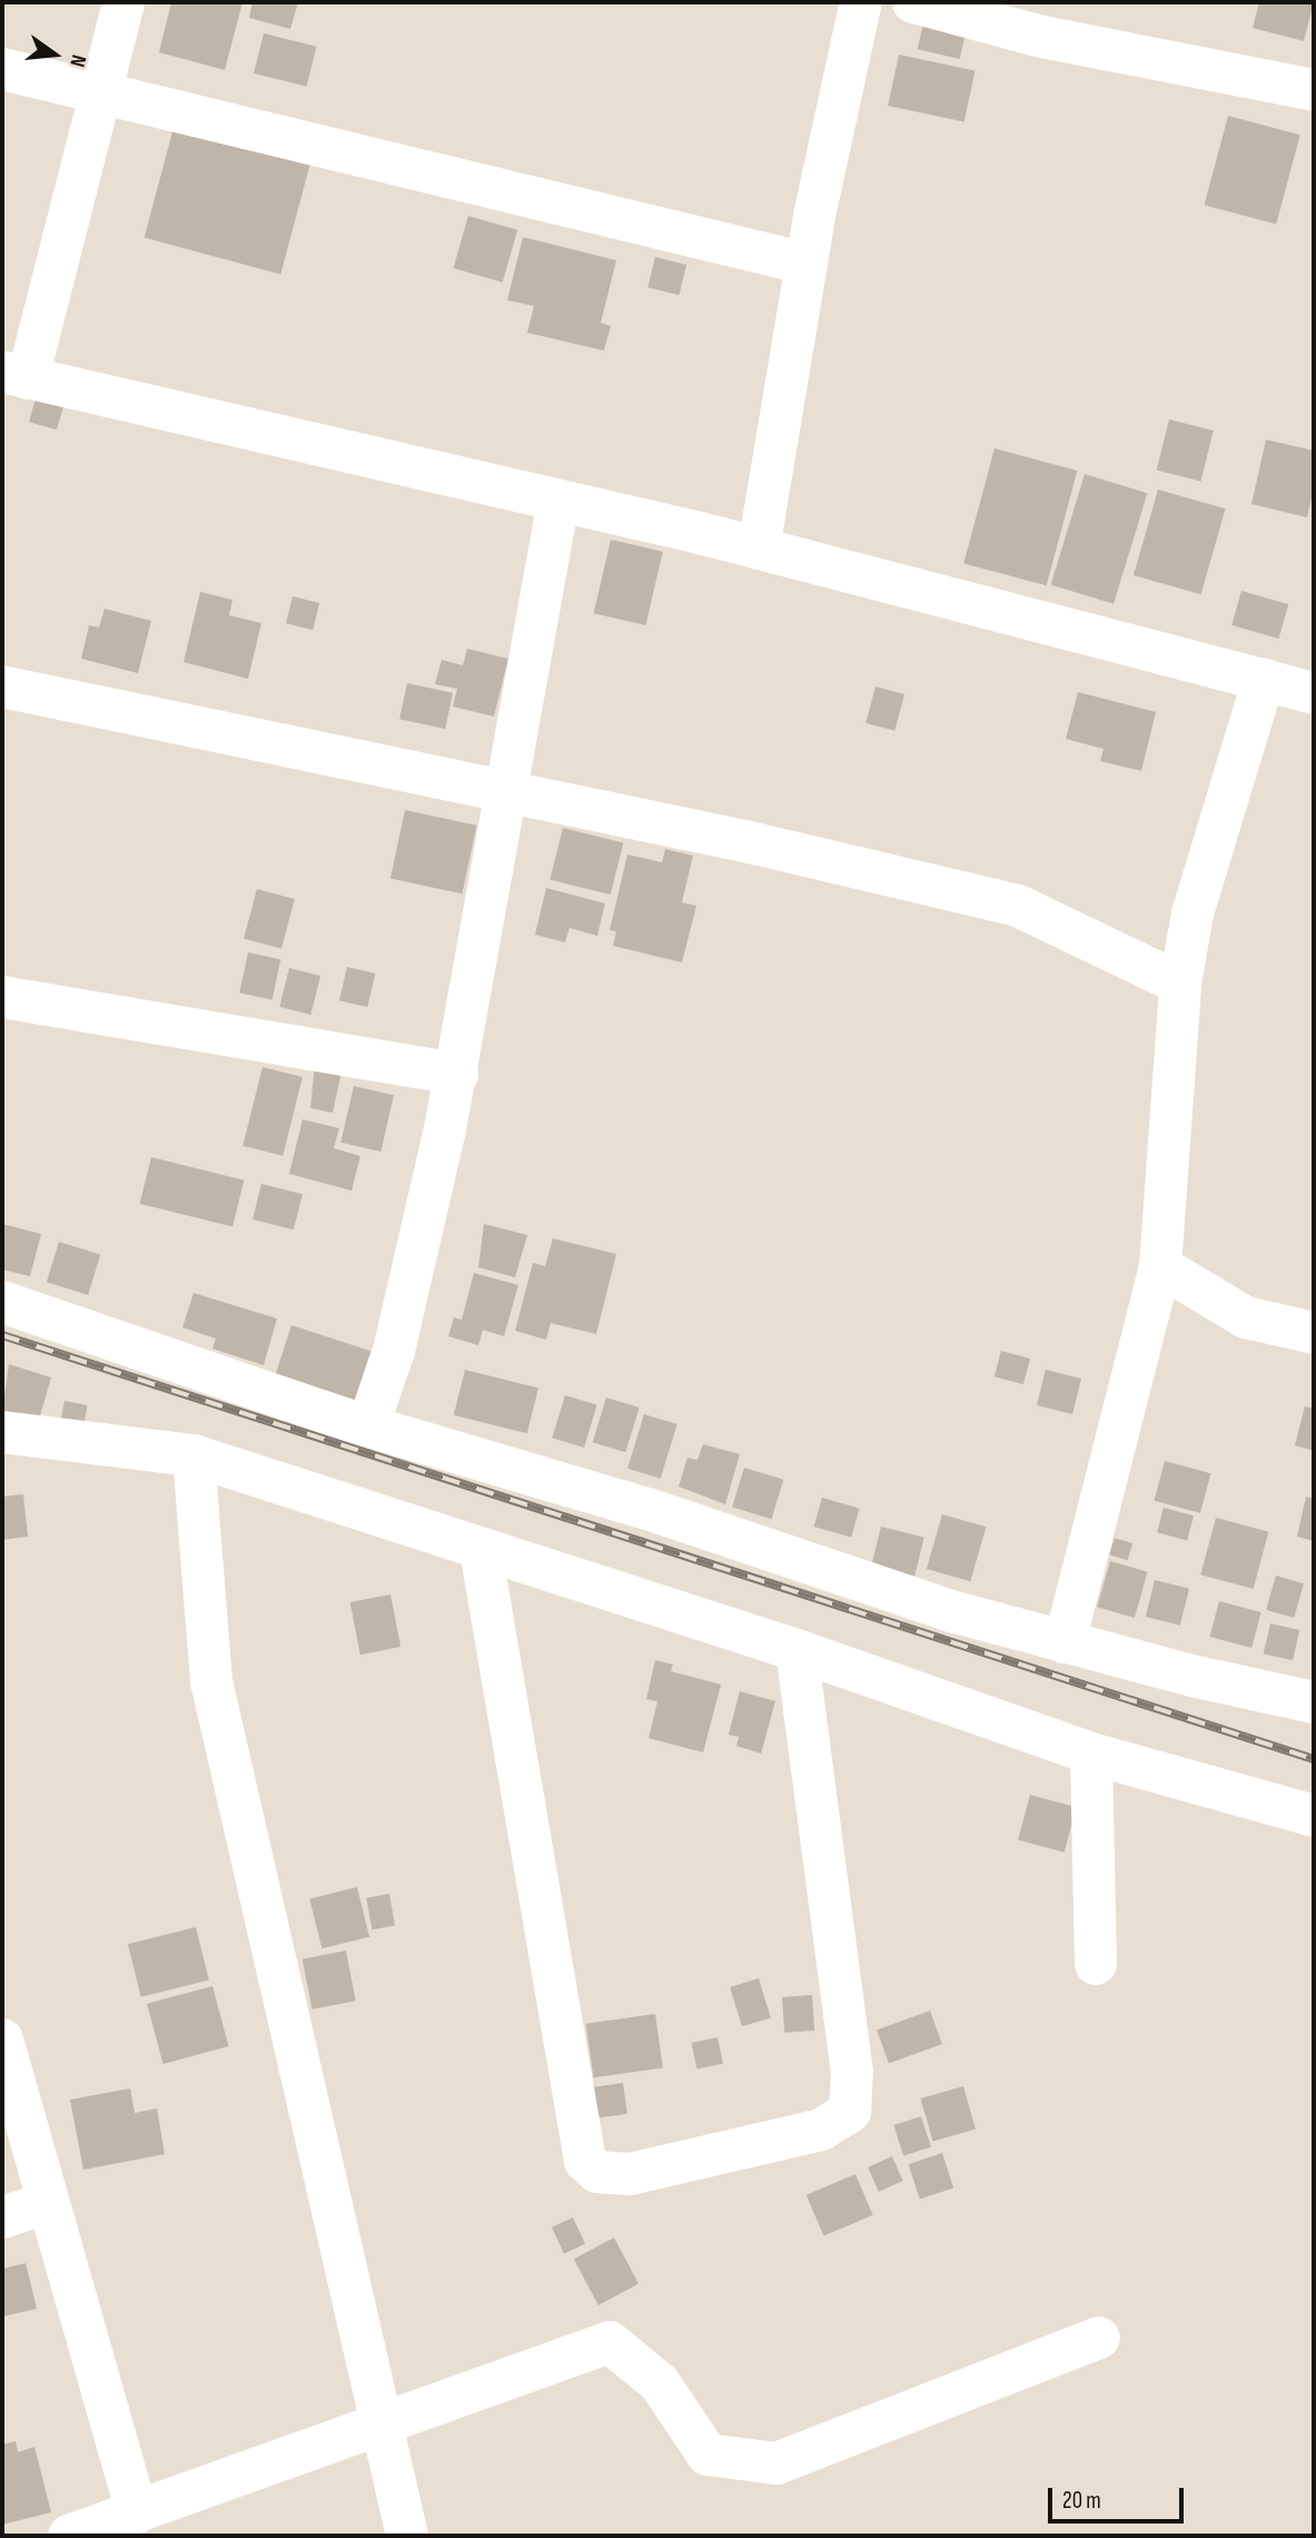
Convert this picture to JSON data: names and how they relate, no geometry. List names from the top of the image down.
{
  "scale_bar": "20 m",
  "north": "right"
}
